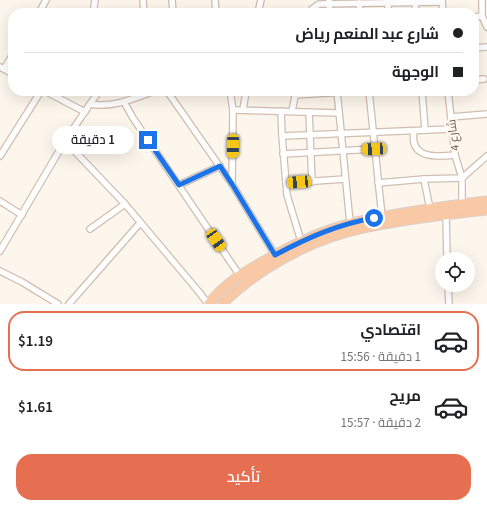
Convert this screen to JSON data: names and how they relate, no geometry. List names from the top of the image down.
{
  "streets": {
    "street": ["شارع 4"]
  },
  "page": {
    "banner": ["شارع عبد المنعم رياض", "الوجهة"],
    "bubble": "1 دقيقة",
    "list": [
      {
        "name": "اقتصادي",
        "note": "1 دقيقة · 15:56",
        "value": "$1.19"
      },
      {
        "name": "مريح",
        "note": "2 دقيقة · 15:57",
        "value": "$1.61"
      }
    ],
    "buttons": "تأكيد"
  }
}
